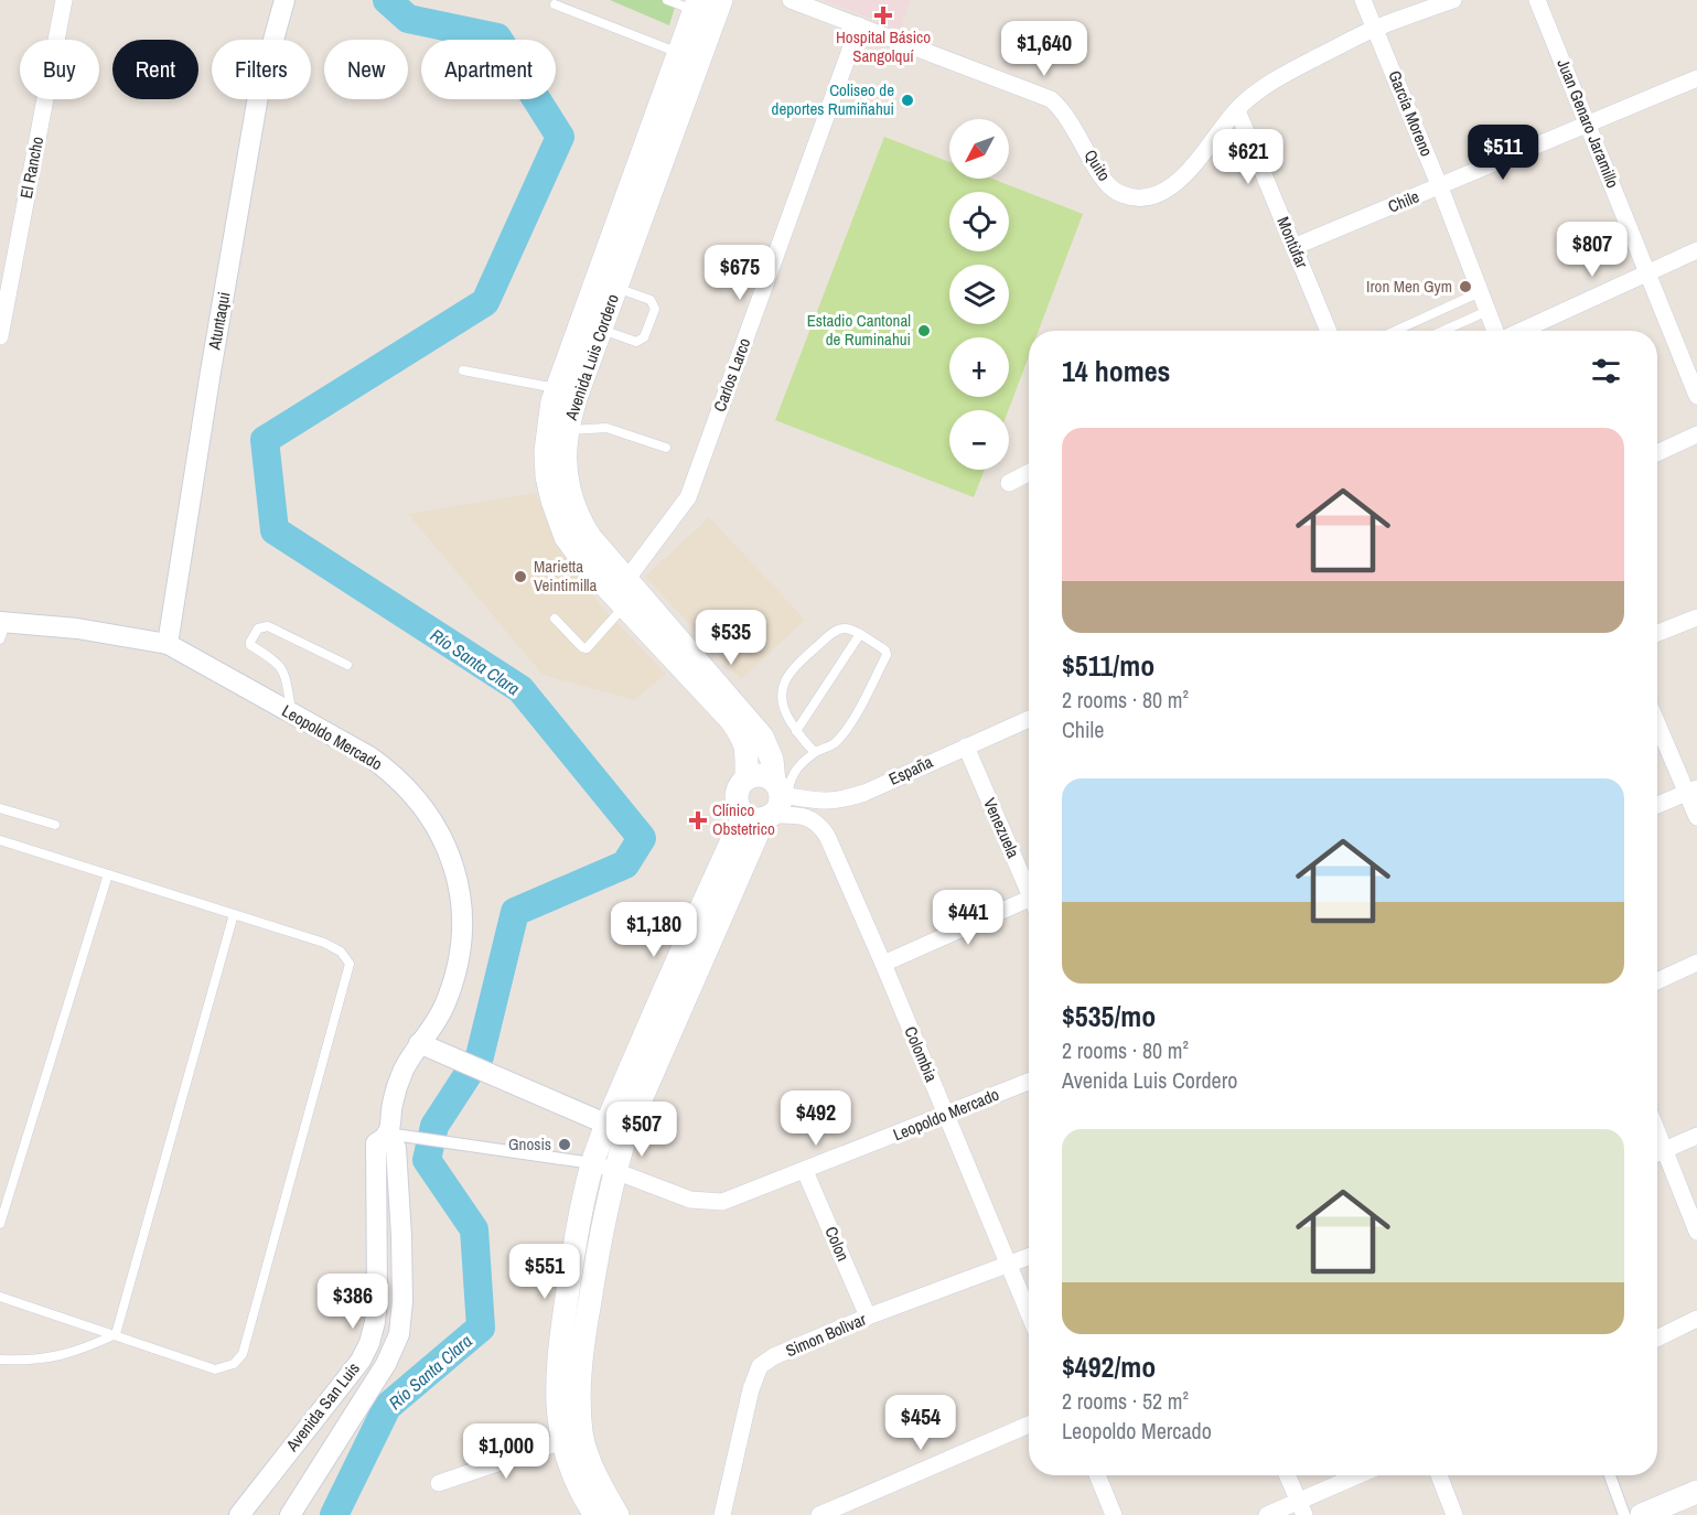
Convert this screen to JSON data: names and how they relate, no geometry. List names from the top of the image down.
{
  "streets": {
    "main road": ["Avenida Luis Cordero"],
    "street": [
      "García Moreno",
      "Juan Genaro Jaramillo",
      "Quito",
      "El Rancho",
      "Chile",
      "Montùfar",
      "Atuntaqui",
      "Carlos Larco",
      "Leopoldo Mercado",
      "España",
      "Venezuela",
      "Colombia",
      "Colon",
      "Simon Bolìvar",
      "Avenida San Luis"
    ]
  },
  "crossings": [
    ["García Moreno", "Quito"],
    ["García Moreno", "Chile"],
    ["Juan Genaro Jaramillo", "Chile"],
    ["Quito", "Montùfar"],
    ["Quito", "Carlos Larco"],
    ["Chile", "Montùfar"],
    ["Atuntaqui", "Leopoldo Mercado"],
    ["Avenida Luis Cordero", "Carlos Larco"],
    ["Avenida Luis Cordero", "España"],
    ["Avenida Luis Cordero", "Colombia"],
    ["Leopoldo Mercado", "Colombia"],
    ["Leopoldo Mercado", "Colon"],
    ["Leopoldo Mercado", "Avenida San Luis"],
    ["España", "Venezuela"],
    ["España", "Colombia"],
    ["Colombia", "Simon Bolìvar"],
    ["Colon", "Simon Bolìvar"]
  ],
  "water": ["Río Santa Clara"],
  "places": {
    "health": ["Hospital Básico Sangolquí", "Clínico Obstetrico"],
    "other": [
      "Coliseo de deportes Rumiñahui",
      "Iron Men Gym",
      "Estadio Cantonal de Ruminahui",
      "Marietta Veintimilla",
      "Gnosis"
    ]
  },
  "north": "bottom left",
  "page": {
    "price": [
      "$1,640",
      "$511",
      "$621",
      "$807",
      "$675",
      "$535",
      "$441",
      "$1,180",
      "$492",
      "$507",
      "$551",
      "$386",
      "$454",
      "$1,000"
    ],
    "chip": [
      "Buy",
      "Rent",
      "Filters",
      "New",
      "Apartment"
    ],
    "map_buttons": ["+", "−"],
    "heading": "14 homes",
    "list": [
      {
        "name": "$511/mo",
        "note": "2 rooms · 80 m² · Chile"
      },
      {
        "name": "$535/mo",
        "note": "2 rooms · 80 m² · Avenida Luis Cordero"
      },
      {
        "name": "$492/mo",
        "note": "2 rooms · 52 m² · Leopoldo Mercado"
      }
    ]
  }
}
